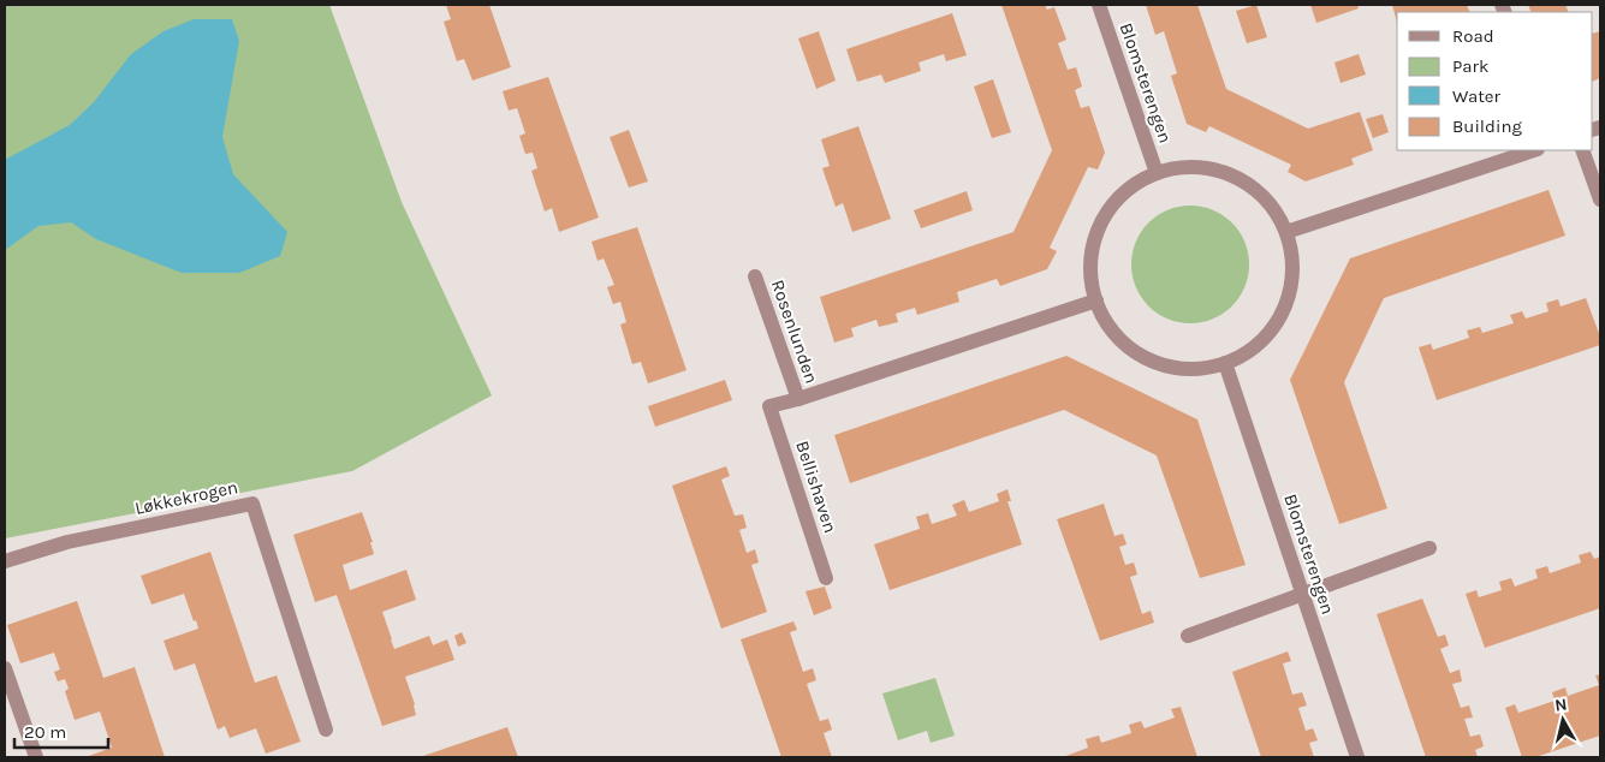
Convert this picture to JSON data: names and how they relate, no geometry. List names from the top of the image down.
{
  "streets": {
    "street": [
      "Blomsterengen",
      "Rosenlunden",
      "Bellishaven",
      "Løkkekrogen"
    ]
  },
  "crossings": [
    ["Rosenlunden", "Bellishaven"]
  ],
  "legend": [
    "Road",
    "Park",
    "Water",
    "Building"
  ],
  "scale_bar": "20 m",
  "north": "top"
}
